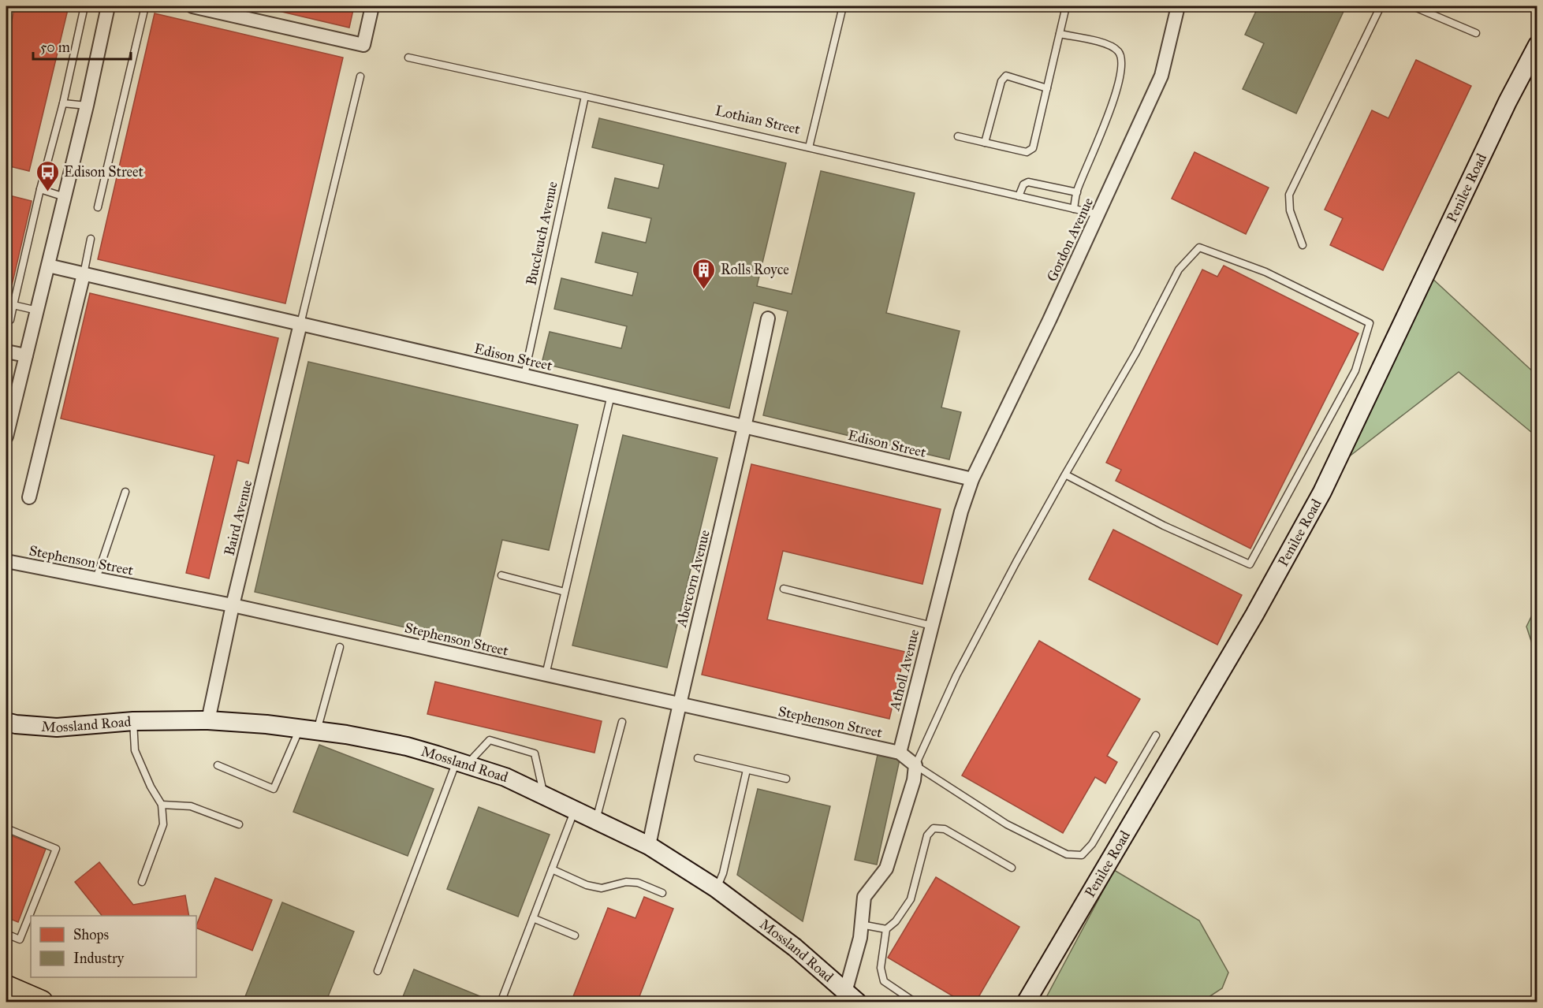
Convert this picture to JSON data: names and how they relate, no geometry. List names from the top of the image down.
{
  "streets": {
    "street": [
      "Penilee Road",
      "Gordon Avenue",
      "Edison Street",
      "Baird Avenue",
      "Stephenson Street",
      "Abercorn Avenue",
      "Atholl Avenue",
      "Mossland Road"
    ],
    "lane": ["Lothian Street", "Buccleuch Avenue"]
  },
  "crossings": [
    ["Lothian Street", "Buccleuch Avenue"],
    ["Lothian Street", "Gordon Avenue"],
    ["Buccleuch Avenue", "Edison Street"],
    ["Gordon Avenue", "Edison Street"],
    ["Gordon Avenue", "Atholl Avenue"],
    ["Edison Street", "Baird Avenue"],
    ["Edison Street", "Abercorn Avenue"],
    ["Edison Street", "Atholl Avenue"],
    ["Baird Avenue", "Stephenson Street"],
    ["Baird Avenue", "Mossland Road"],
    ["Stephenson Street", "Abercorn Avenue"],
    ["Stephenson Street", "Atholl Avenue"],
    ["Abercorn Avenue", "Mossland Road"]
  ],
  "places": {
    "bus stop": ["Edison Street"],
    "building": ["Rolls Royce"]
  },
  "legend": ["Shops", "Industry"],
  "scale_bar": "50 m"
}
